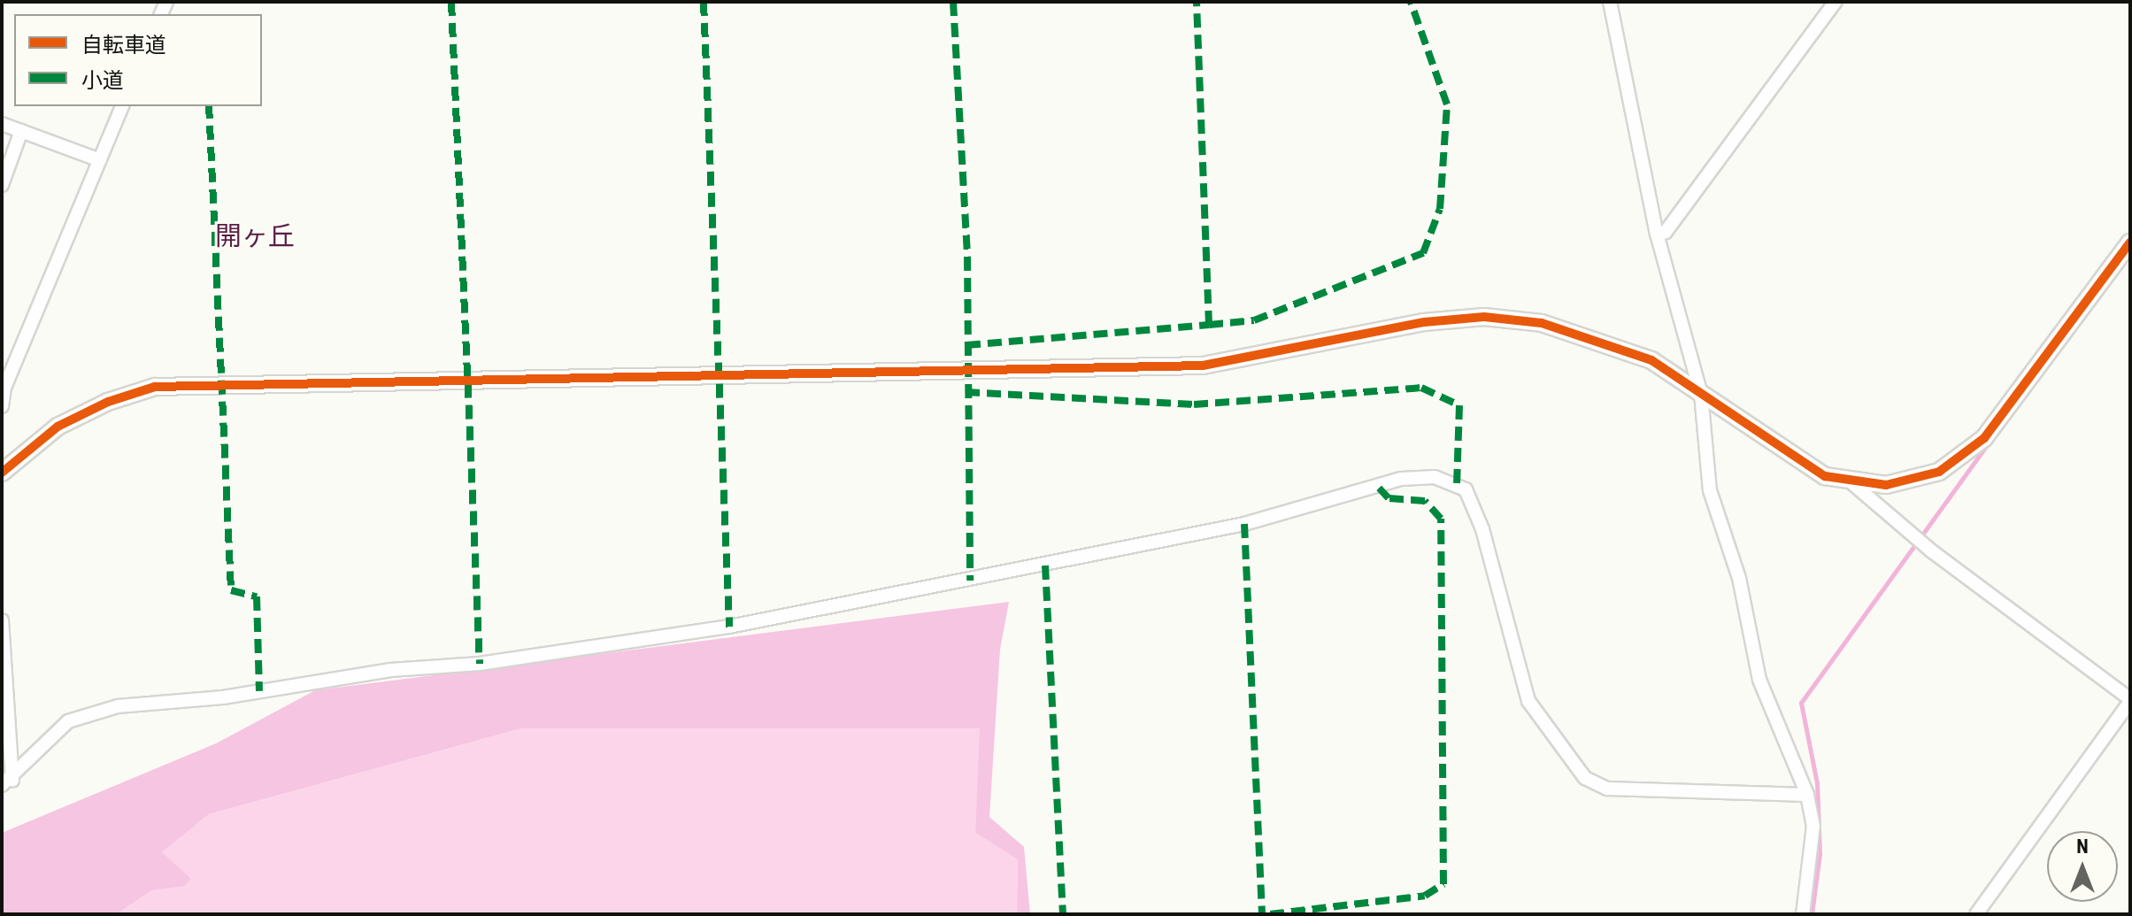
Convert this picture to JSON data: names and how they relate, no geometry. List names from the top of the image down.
{
  "districts": ["開ヶ丘"],
  "legend": ["自転車道", "小道"],
  "north": "top"
}
